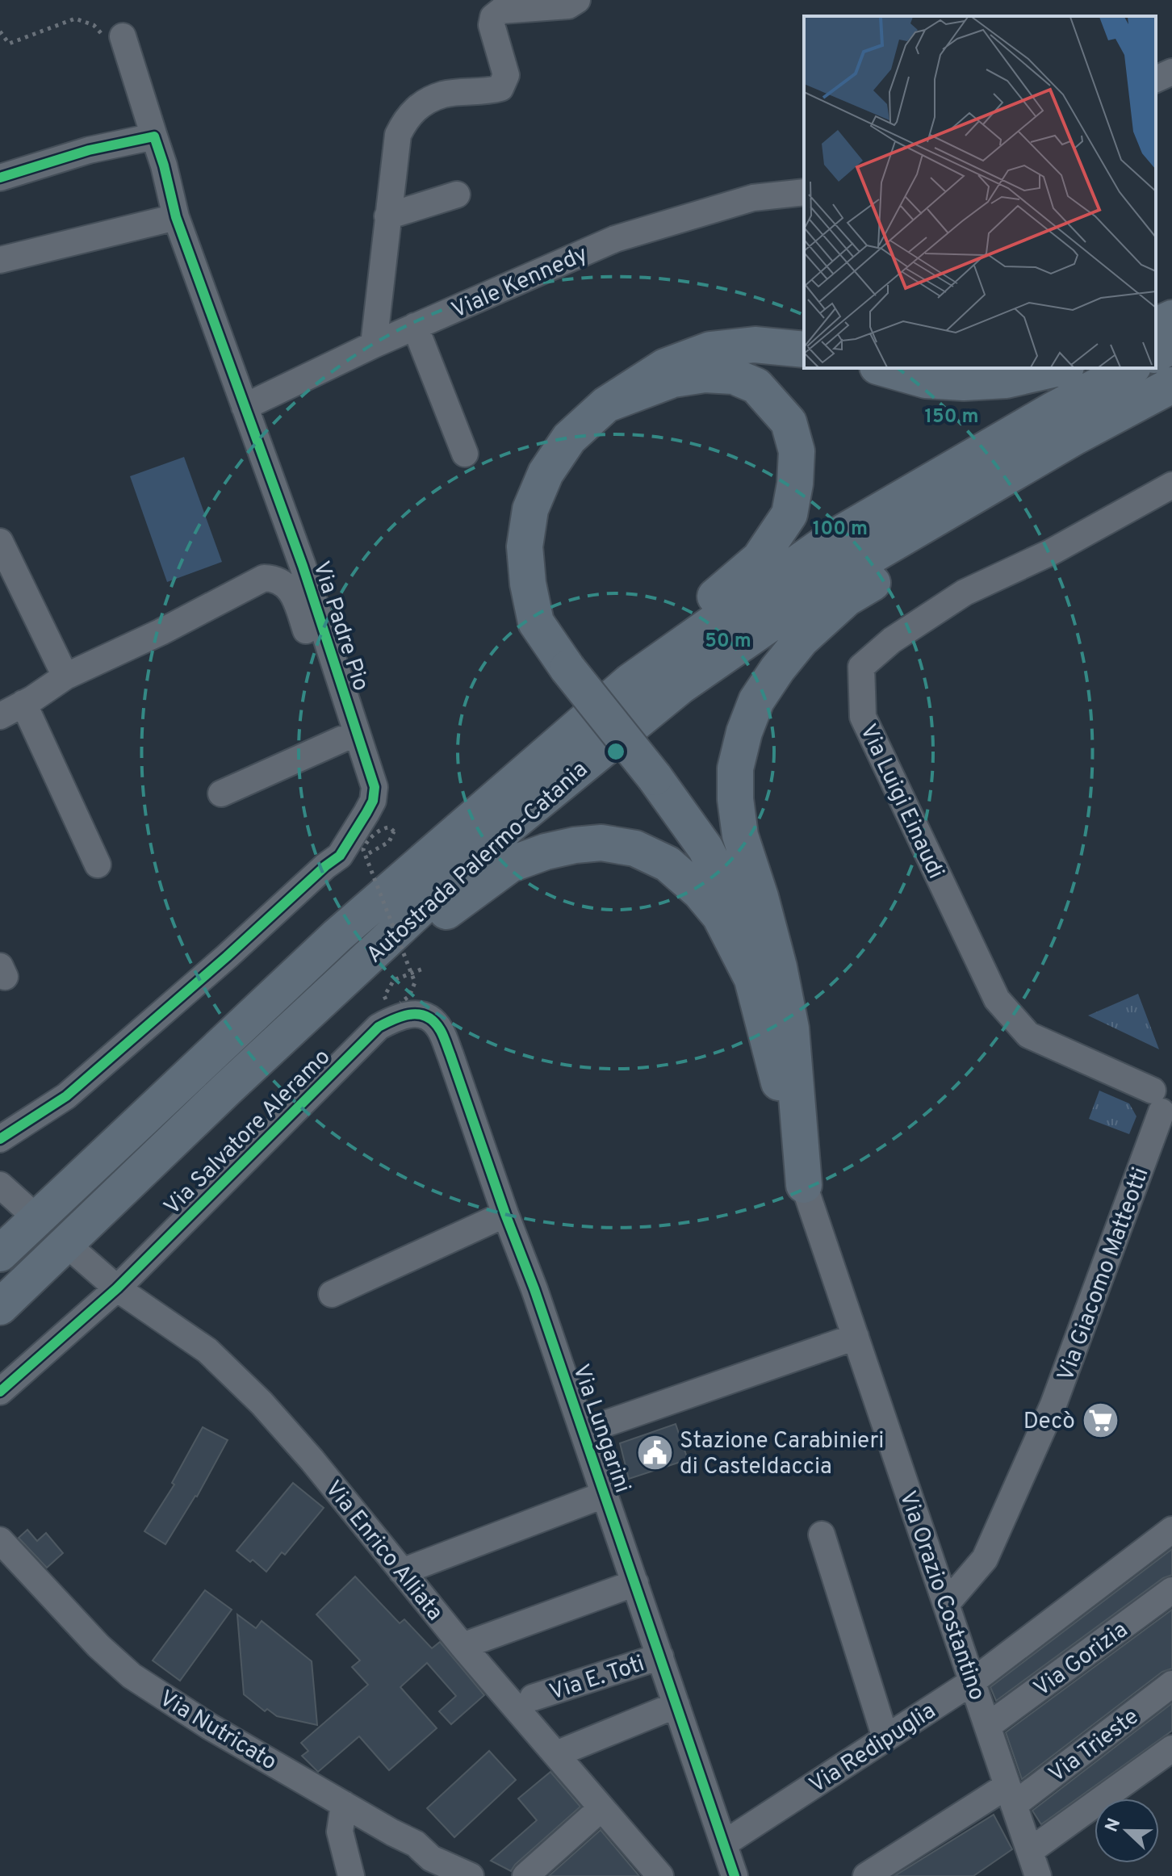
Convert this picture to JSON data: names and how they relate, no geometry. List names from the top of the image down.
{
  "streets": {
    "highway": ["Autostrada Palermo-Catania"],
    "street": [
      "Viale Kennedy",
      "Via Padre Pio",
      "Via Luigi Einaudi",
      "Via Salvatore Aleramo",
      "Via Giacomo Matteotti",
      "Via Lungarini",
      "Via Enrico Alliata",
      "Via Orazio Costantino",
      "Via Gorizia",
      "Via E. Toti",
      "Via Nutricato",
      "Via Trieste",
      "Via Redipuglia"
    ]
  },
  "crossings": [
    ["Viale Kennedy", "Via Padre Pio"],
    ["Via Luigi Einaudi", "Via Giacomo Matteotti"],
    ["Via Salvatore Aleramo", "Via Lungarini"],
    ["Via Salvatore Aleramo", "Via Enrico Alliata"],
    ["Via Giacomo Matteotti", "Via Orazio Costantino"],
    ["Via Lungarini", "Via E. Toti"],
    ["Via Lungarini", "Via Redipuglia"],
    ["Via Orazio Costantino", "Via Gorizia"],
    ["Via Orazio Costantino", "Via Trieste"],
    ["Via Orazio Costantino", "Via Redipuglia"]
  ],
  "places": {
    "supermarket": ["Decò"],
    "public building": ["Stazione Carabinieri di Casteldaccia"]
  },
  "north": "left",
  "rings": ["150 m", "100 m", "50 m"]
}
